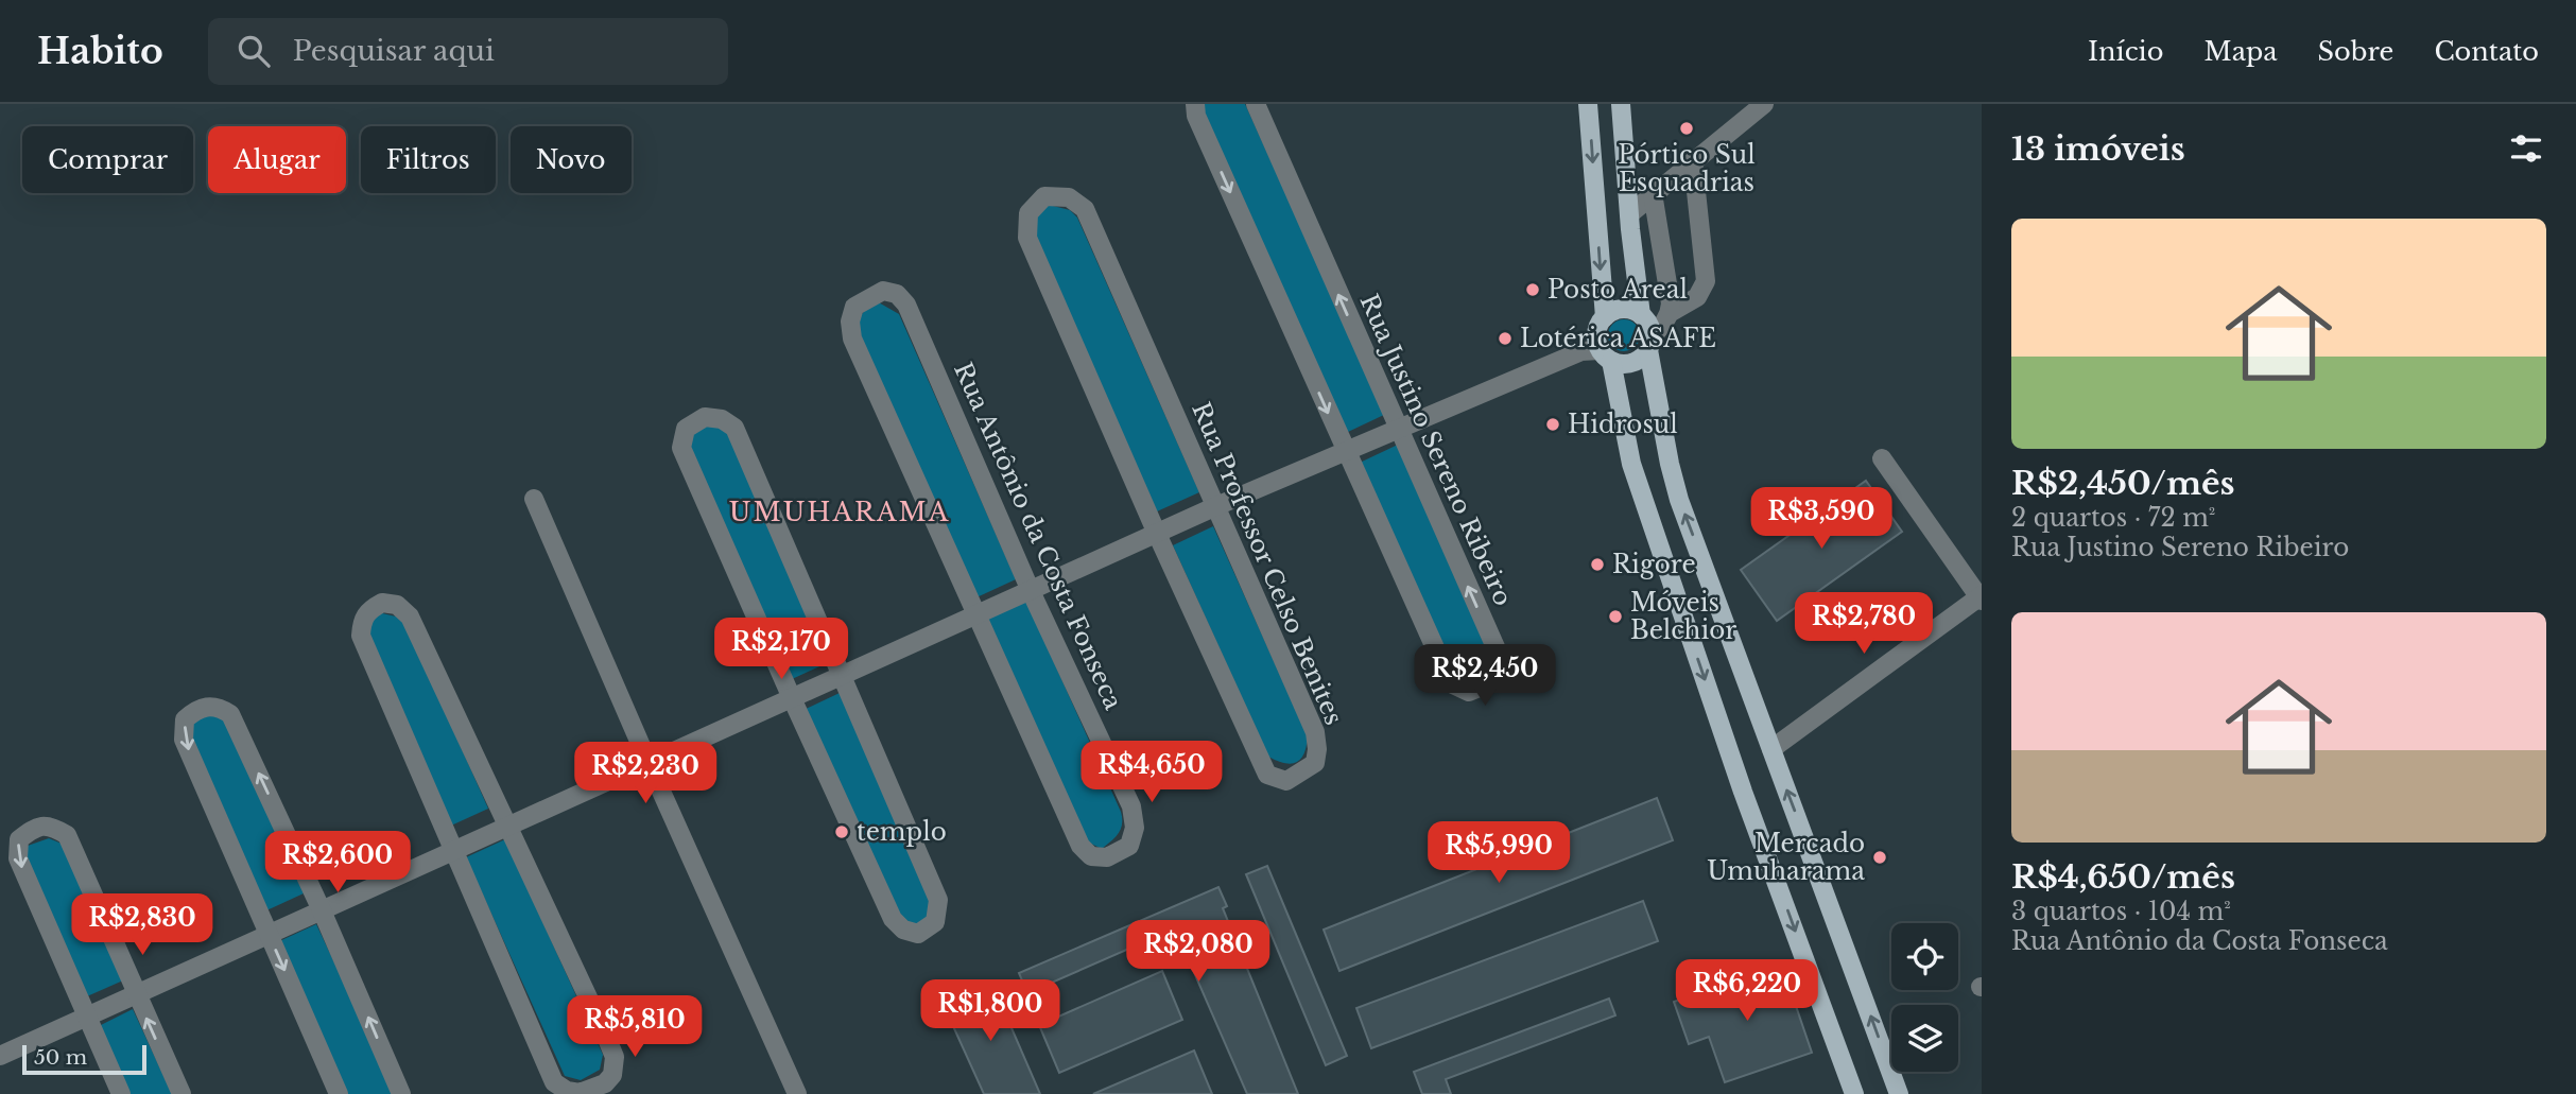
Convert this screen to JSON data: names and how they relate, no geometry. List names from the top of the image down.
{
  "streets": {
    "street": ["Rua Justino Sereno Ribeiro", "Rua Antônio da Costa Fonseca", "Rua Professor Celso Benites"]
  },
  "districts": ["UMUHARAMA"],
  "places": [
    "Pórtico Sul Esquadrias",
    "Posto Areal",
    "Lotérica ASAFE",
    "Hidrosul",
    "Rigore",
    "Móveis Belchior",
    "templo",
    "Mercado Umuharama"
  ],
  "scale_bar": "50 m",
  "page": {
    "header": "Habito",
    "search": "Pesquisar aqui",
    "nav": [
      "Início",
      "Mapa",
      "Sobre",
      "Contato"
    ],
    "heading": "13 imóveis",
    "chip": [
      "Comprar",
      "Alugar",
      "Filtros",
      "Novo"
    ],
    "list": [
      {
        "name": "R$2,450/mês",
        "note": "2 quartos · 72 m² · Rua Justino Sereno Ribeiro"
      },
      {
        "name": "R$4,650/mês",
        "note": "3 quartos · 104 m² · Rua Antônio da Costa Fonseca"
      }
    ],
    "price": [
      "R$3,590",
      "R$2,780",
      "R$2,170",
      "R$2,450",
      "R$4,650",
      "R$2,230",
      "R$5,990",
      "R$2,600",
      "R$2,830",
      "R$2,080",
      "R$6,220",
      "R$1,800",
      "R$5,810"
    ],
    "scale": "50 m"
  }
}
